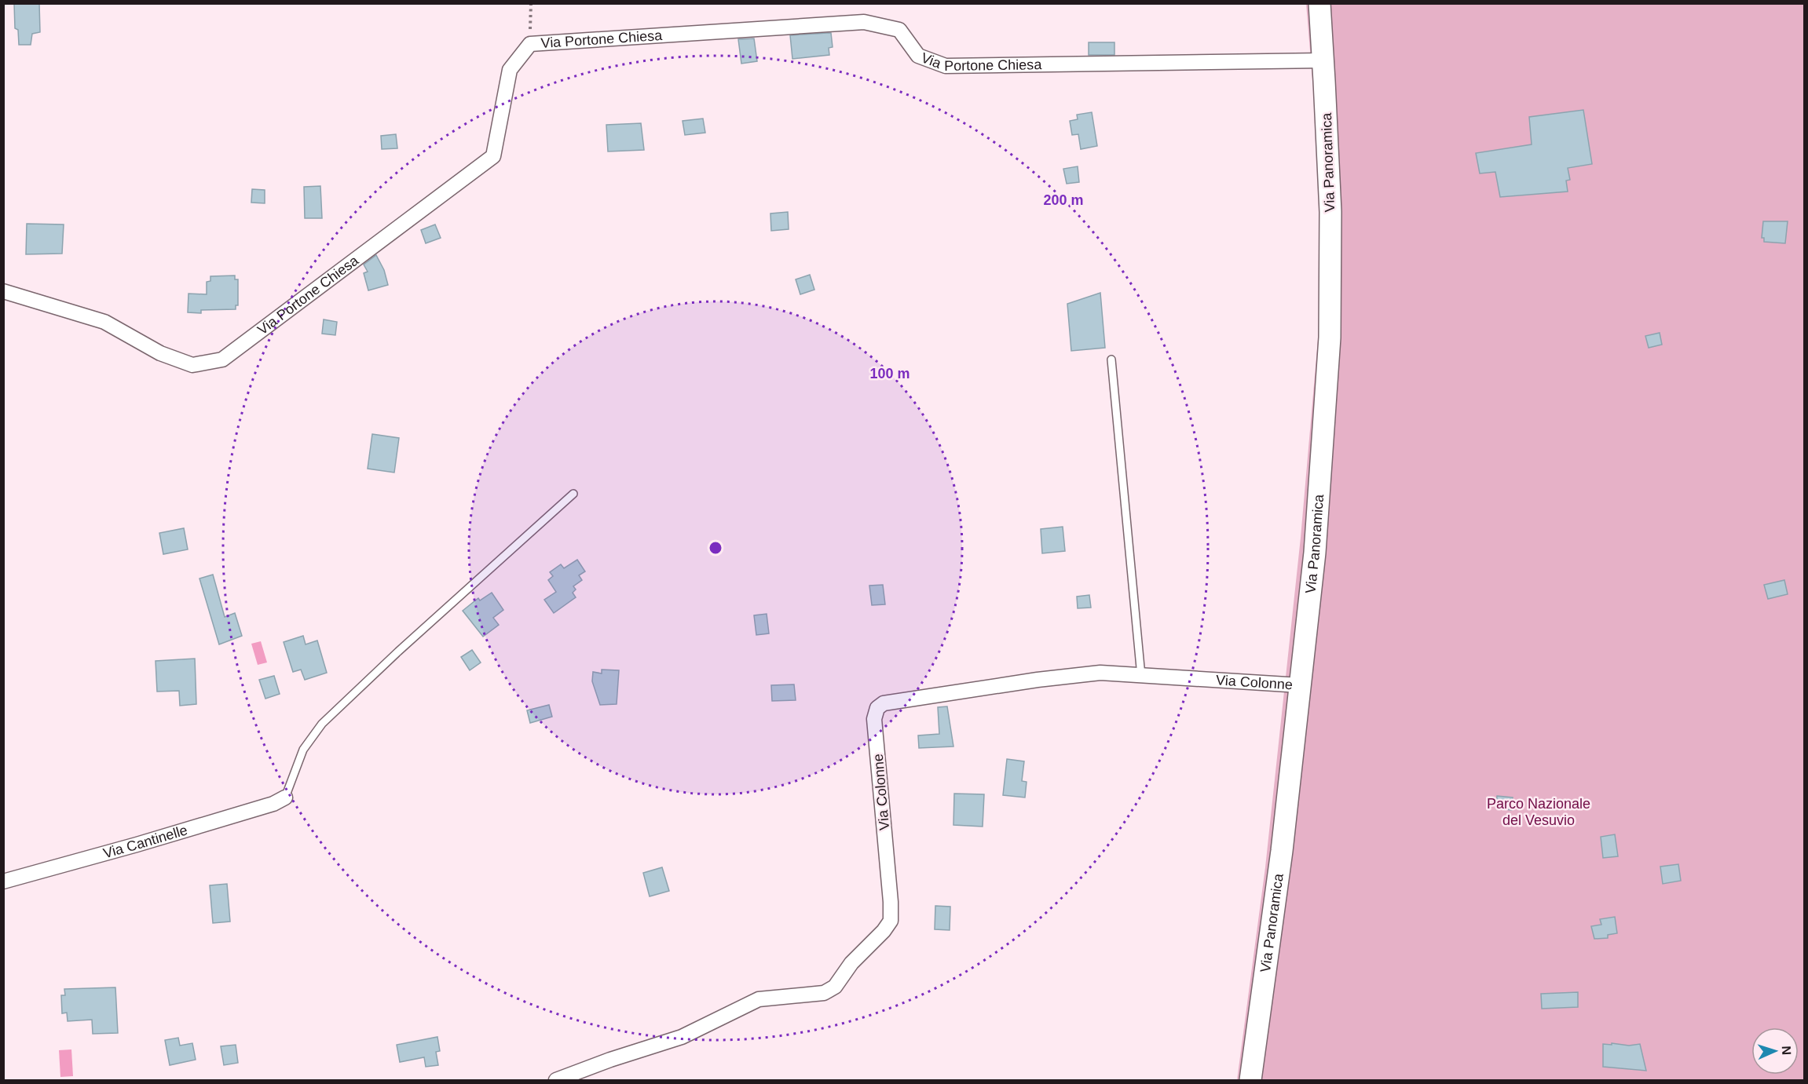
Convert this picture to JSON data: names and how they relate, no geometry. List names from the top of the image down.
{
  "streets": {
    "street": [
      "Via Portone Chiesa",
      "Via Panoramica",
      "Via Colonne",
      "Via Cantinelle"
    ]
  },
  "crossings": [
    ["Via Portone Chiesa", "Via Panoramica"],
    ["Via Panoramica", "Via Colonne"]
  ],
  "parks": ["Parco Nazionale del Vesuvio"],
  "north": "right",
  "rings": ["200 m", "100 m"]
}
